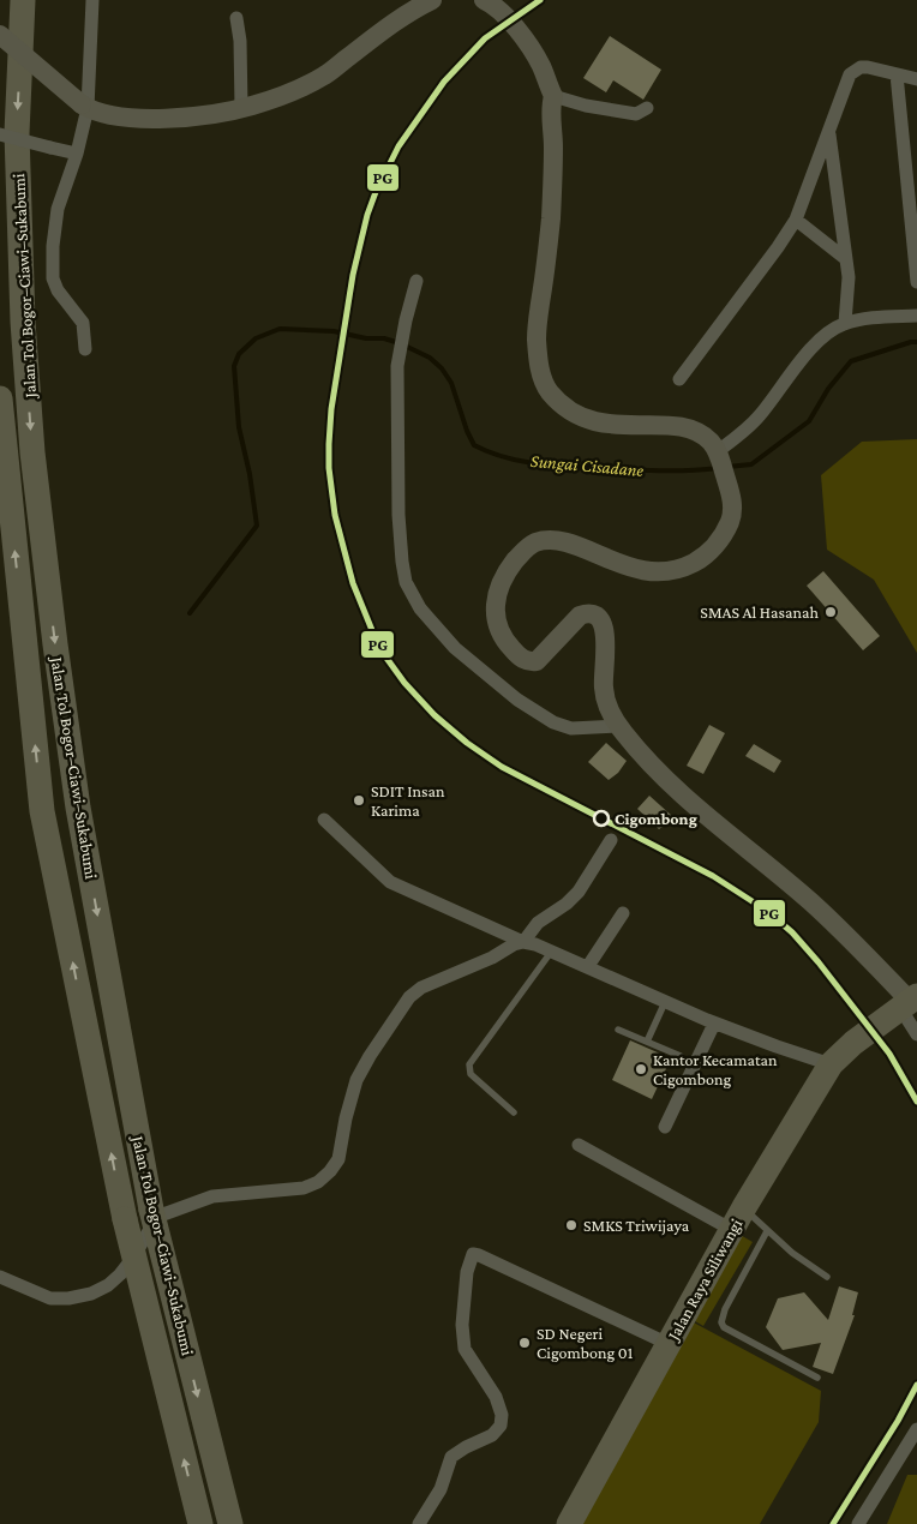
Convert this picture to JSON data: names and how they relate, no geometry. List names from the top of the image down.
{
  "streets": {
    "highway": ["Jalan Tol Bogor–Ciawi–Sukabumi", "Jalan Raya Siliwangi"]
  },
  "water": ["Sungai Cisadane"],
  "places": [
    "SMAS Al Hasanah",
    "SDIT Insan Karima",
    "Cigombong",
    "Kantor Kecamatan Cigombong",
    "SMKS Triwijaya",
    "SD Negeri Cigombong 01"
  ],
  "lines": ["transit line PG"]
}
